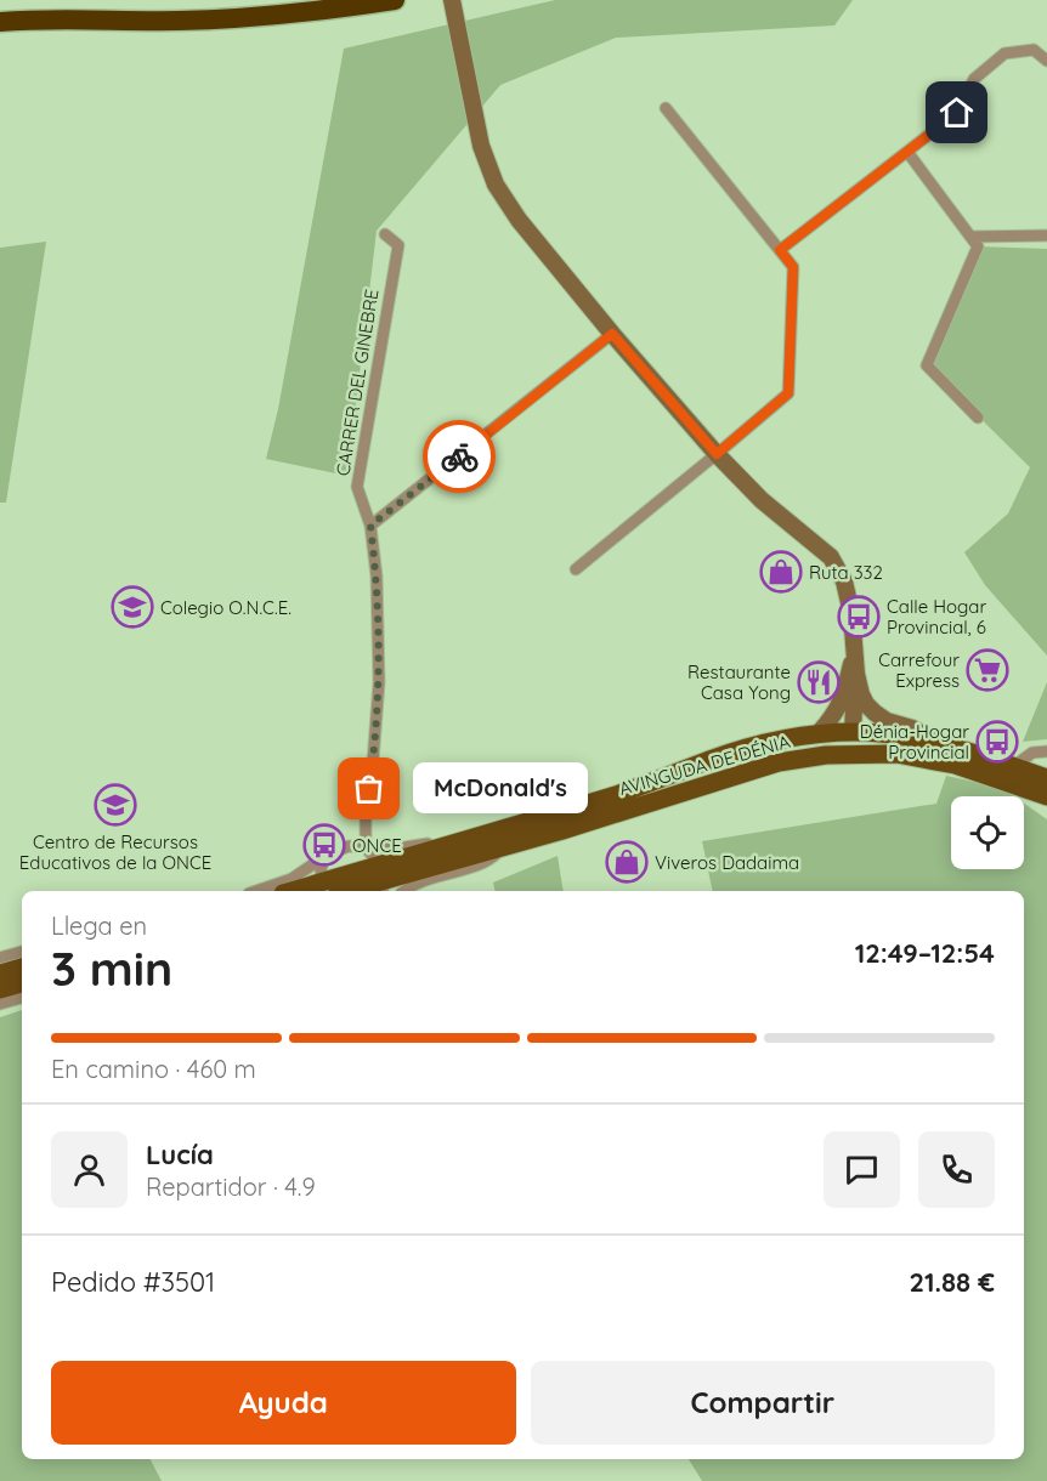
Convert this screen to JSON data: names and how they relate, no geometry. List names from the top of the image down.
{
  "streets": {
    "main road": ["AVINGUDA DE DÉNIA"],
    "street": ["CARRER DEL GINEBRE"]
  },
  "crossings": [
    ["CARRER DEL GINEBRE", "AVINGUDA DE DÉNIA"]
  ],
  "places": {
    "shop": ["Ruta 332", "Viveros Dadaima"],
    "school or university": ["Colegio O.N.C.E.", "Centro de Recursos Educativos de la ONCE"],
    "bus stop": ["Calle Hogar Provincial, 6", "Dénia-Hogar Provincial", "ONCE"],
    "supermarket": ["Carrefour Express"],
    "restaurant": ["Restaurante Casa Yong"],
    "other": ["McDonald's"]
  },
  "page": {
    "bubble": "McDonald's",
    "heading": ["3 min", "Llega en", "12:49–12:54"],
    "panel": [
      "Lucía",
      "Repartidor · 4.9",
      "Pedido #3501",
      "21.88 €"
    ],
    "bar": "En camino · 460 m",
    "buttons": ["Ayuda", "Compartir"]
  }
}
